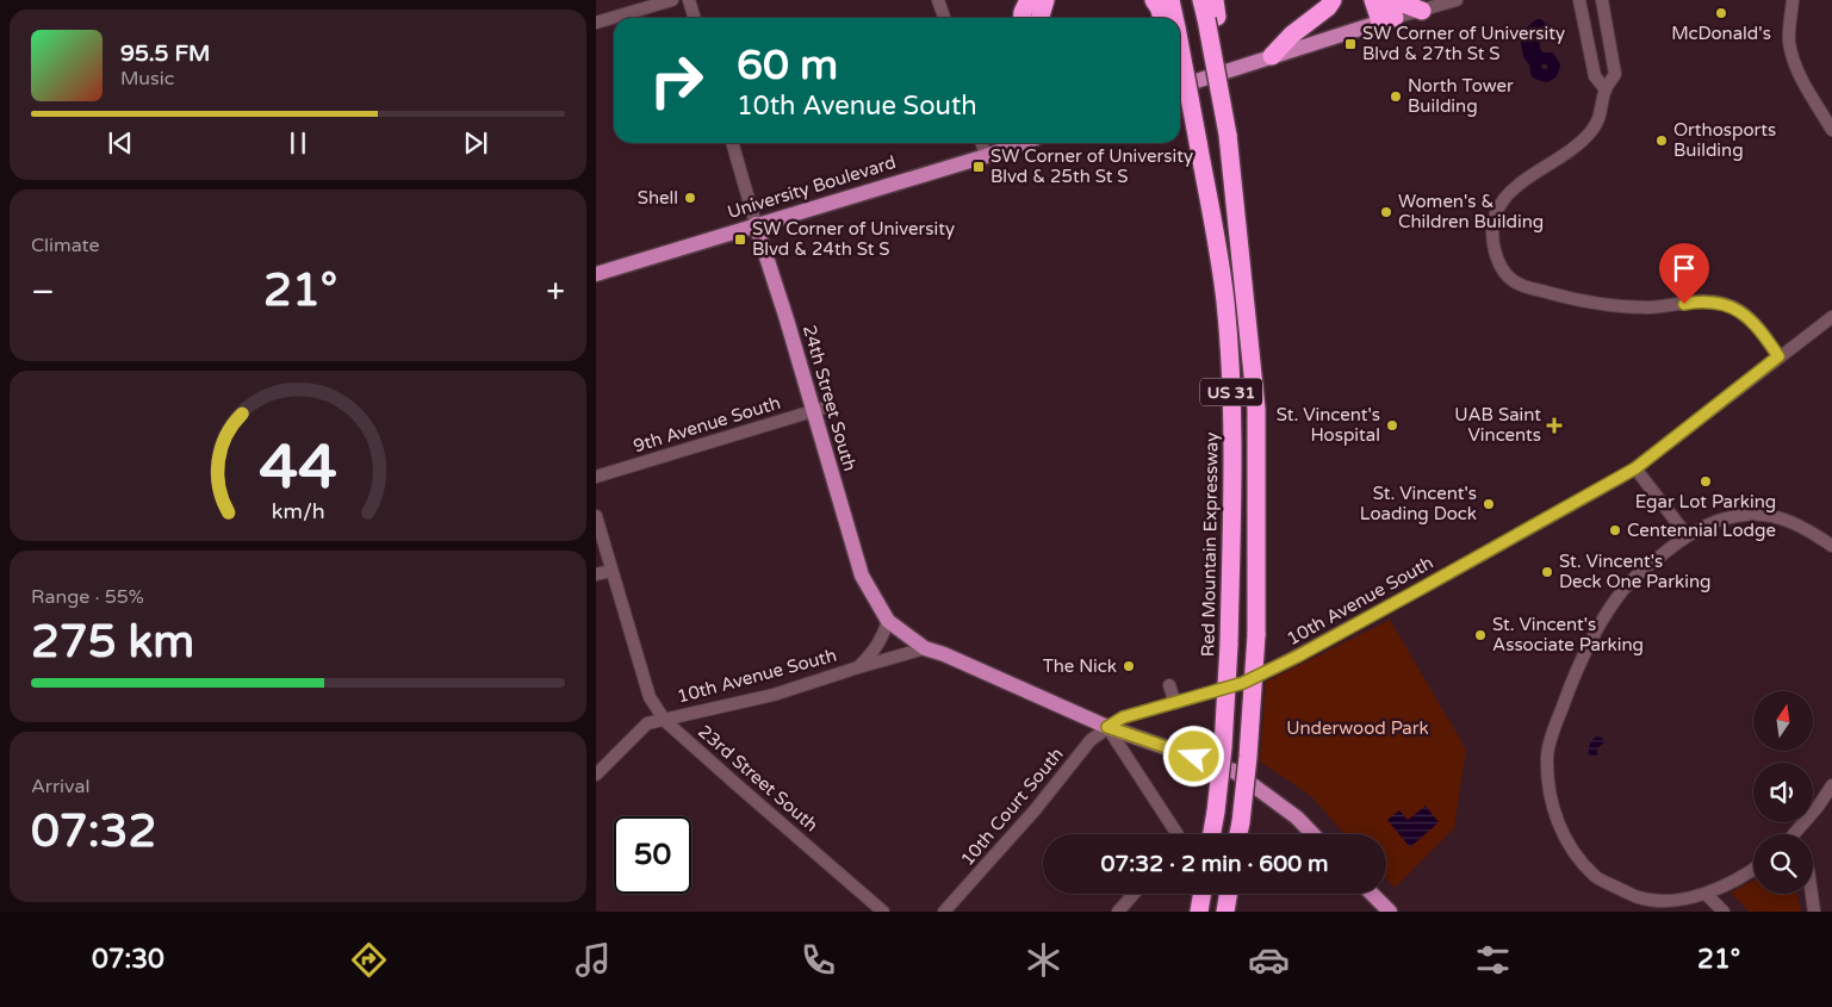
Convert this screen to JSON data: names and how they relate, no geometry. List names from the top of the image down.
{
  "streets": {
    "highway": ["US 31", "Red Mountain Expressway"],
    "main road": ["University Boulevard", "24th Street South"],
    "street": [
      "9th Avenue South",
      "10th Avenue South",
      "23rd Street South",
      "10th Court South"
    ]
  },
  "crossings": [
    ["University Boulevard", "24th Street South"],
    ["24th Street South", "9th Avenue South"],
    ["24th Street South", "10th Avenue South"],
    ["10th Avenue South", "23rd Street South"],
    ["10th Avenue South", "10th Court South"]
  ],
  "parks": ["Underwood Park"],
  "places": {
    "other": [
      "McDonald's",
      "North Tower Building",
      "Orthosports Building",
      "Shell",
      "Women's & Children Building",
      "St. Vincent's Hospital",
      "Egar Lot Parking",
      "St. Vincent's Loading Dock",
      "Centennial Lodge",
      "St. Vincent's Deck One Parking",
      "St. Vincent's Associate Parking",
      "The Nick"
    ],
    "transit": ["SW Corner of University Blvd & 27th St S", "SW Corner of University Blvd & 25th St S", "SW Corner of University Blvd & 24th St S"],
    "health": ["UAB Saint Vincents"]
  },
  "north": "top",
  "page": {
    "turn": ["60 m", "10th Avenue South"],
    "song": ["95.5 FM", "Music"],
    "tile": [
      "Climate",
      ["Range · 55%", "275 km"],
      ["Arrival", "07:32"]
    ],
    "heat": ["−", "21°", "+"],
    "limit": "50",
    "trip": "07:32 · 2 min · 600 m",
    "tabs": ["07:30", "21°"],
    "gauge": ["44", "km/h"]
  }
}
